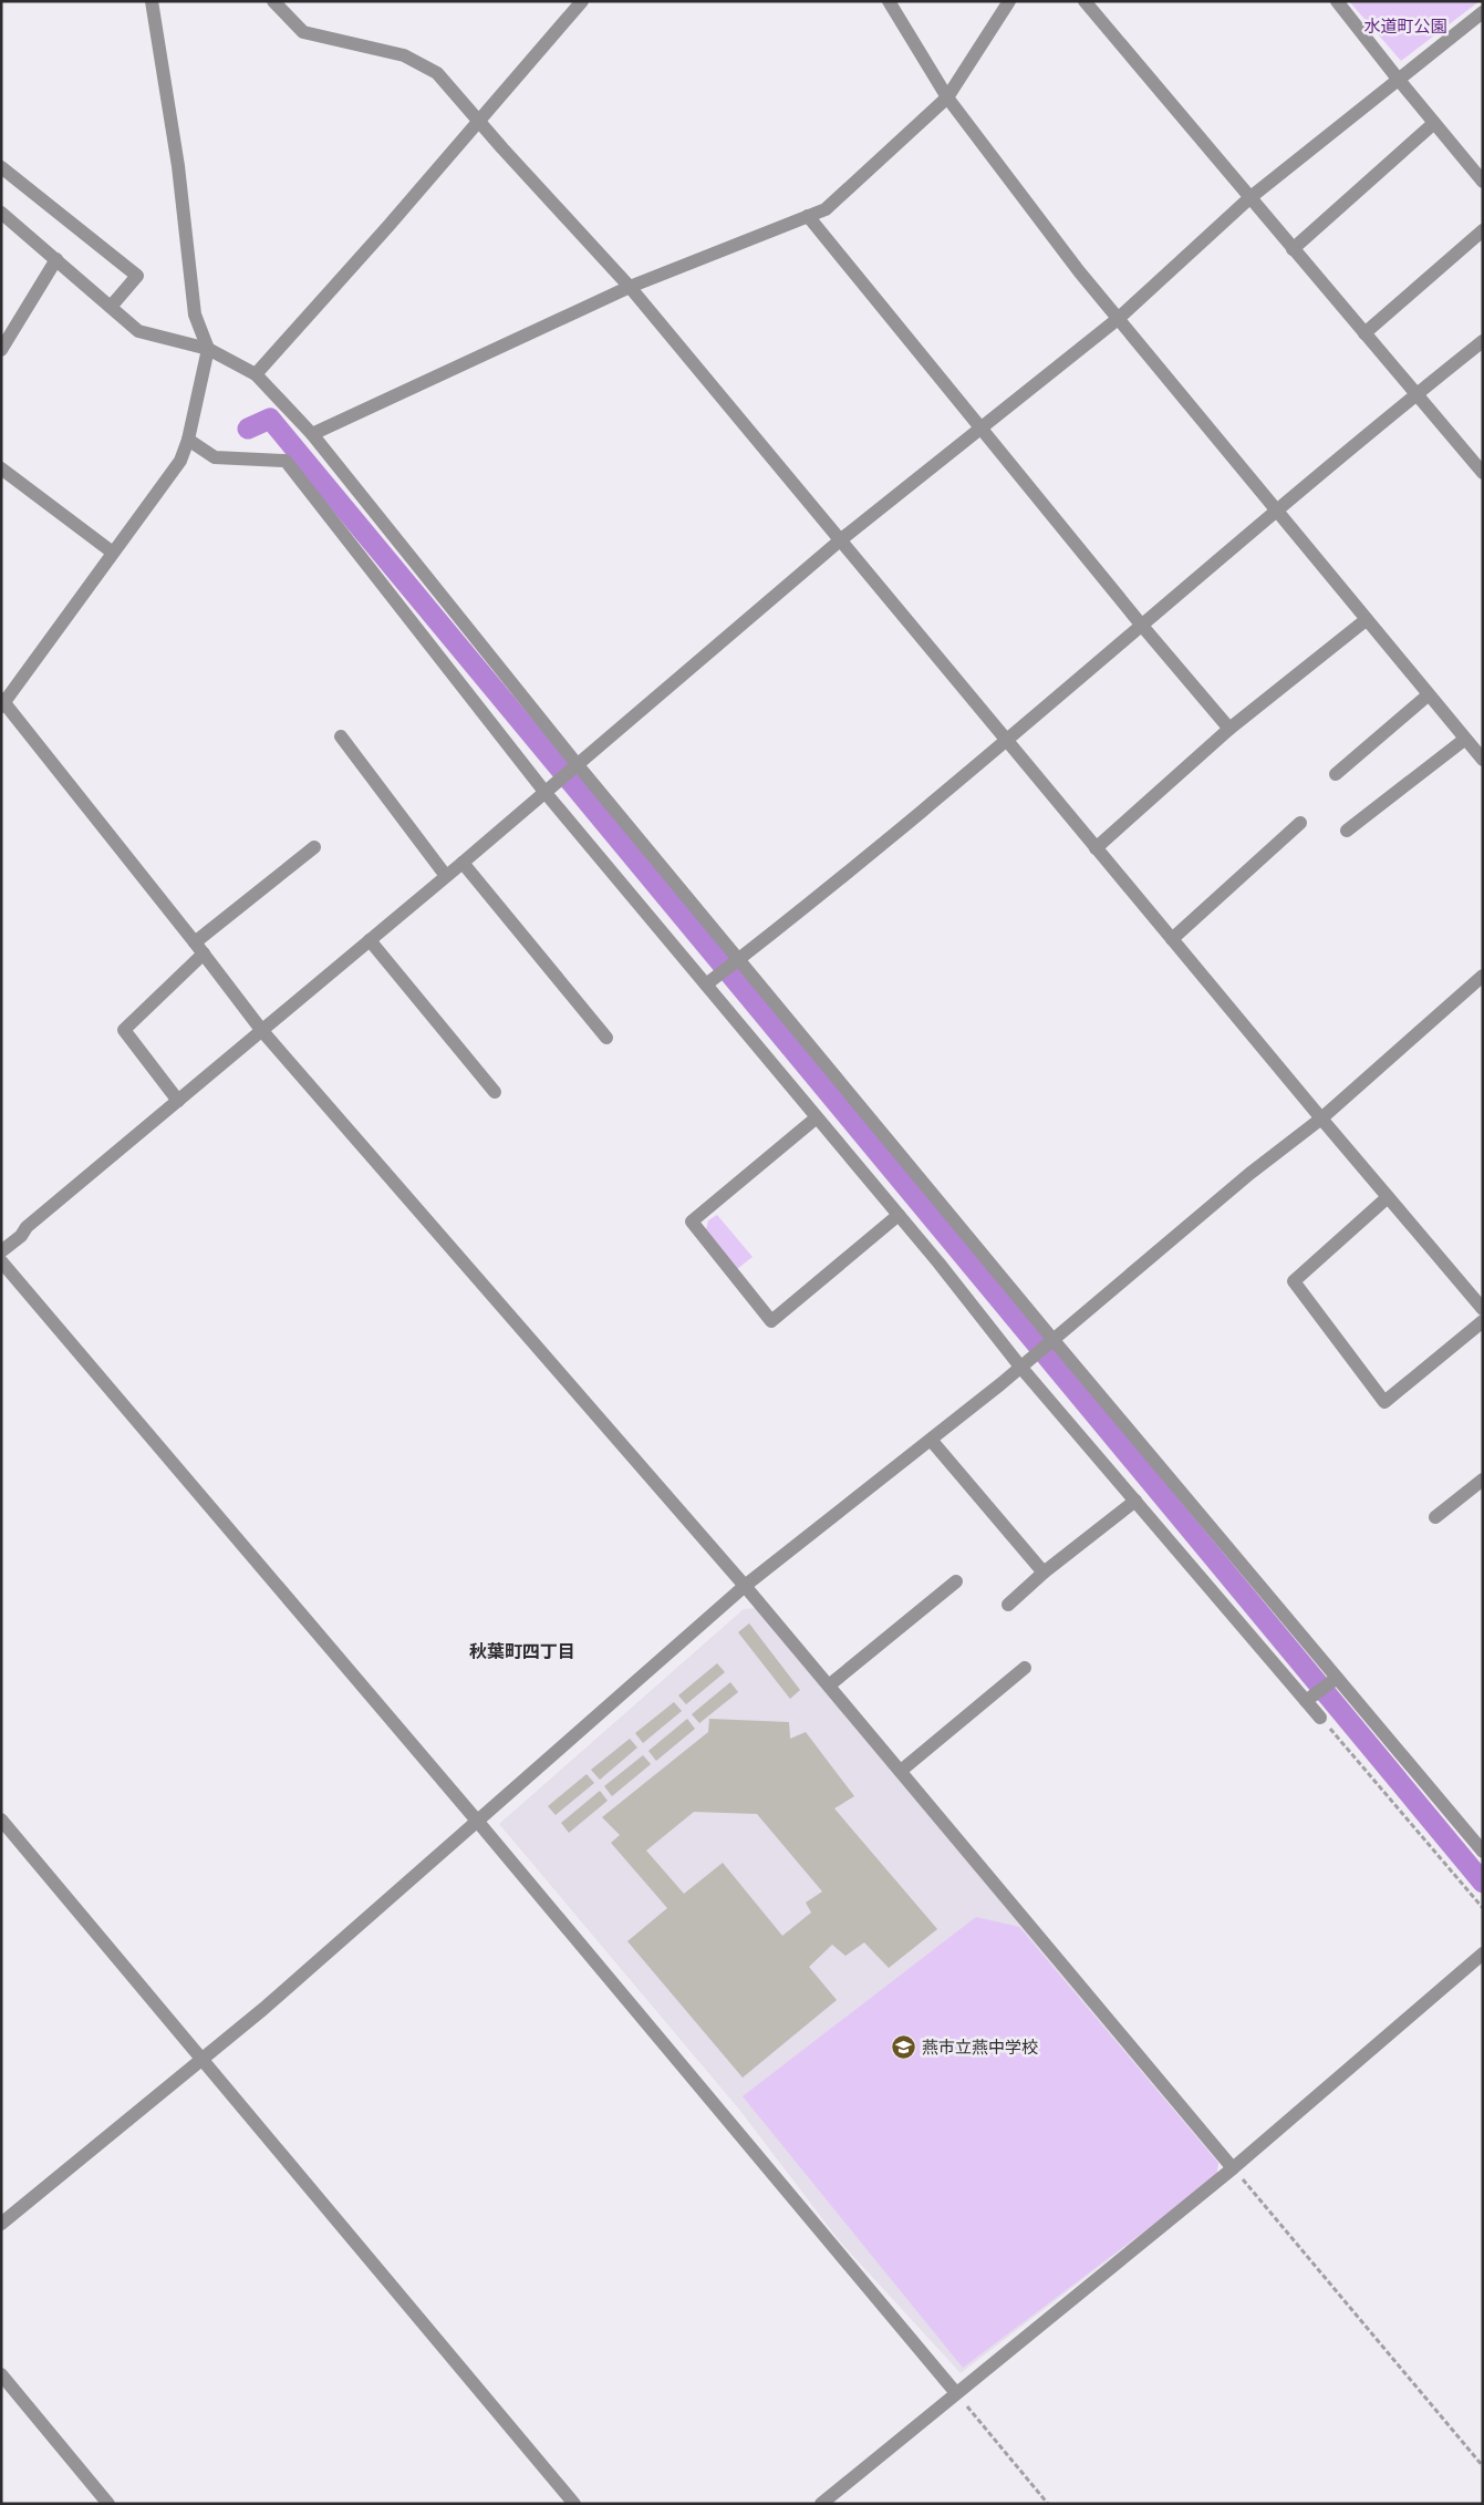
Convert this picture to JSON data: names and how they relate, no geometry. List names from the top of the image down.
{
  "districts": ["秋葉町四丁目"],
  "parks": ["水道町公園"],
  "places": {
    "school or university": ["燕市立燕中学校"]
  }
}
